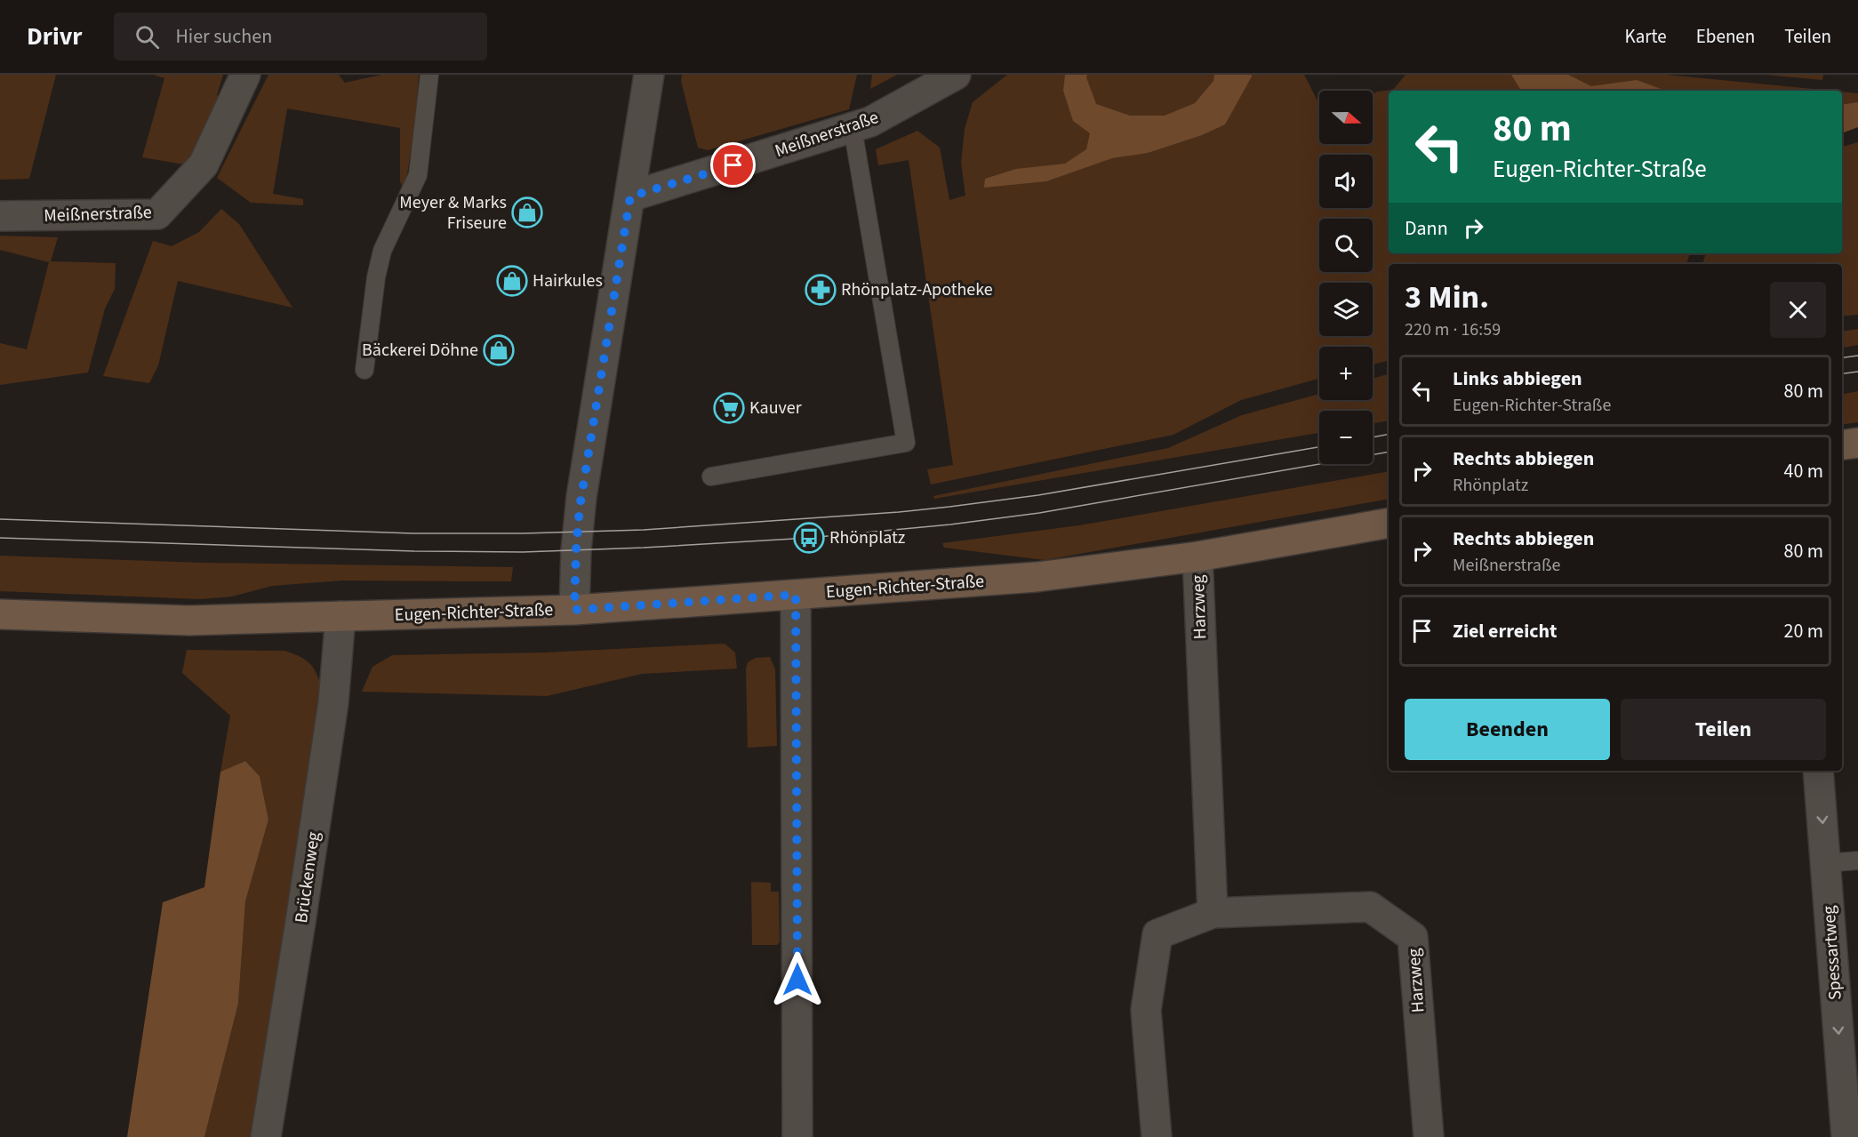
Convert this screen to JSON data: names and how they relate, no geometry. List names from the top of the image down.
{
  "streets": {
    "main road": ["Eugen-Richter-Straße"],
    "street": [
      "Meißnerstraße",
      "Harzweg",
      "Brückenweg",
      "Spessartweg"
    ]
  },
  "crossings": [
    ["Eugen-Richter-Straße", "Harzweg"],
    ["Eugen-Richter-Straße", "Brückenweg"]
  ],
  "one_way": ["Spessartweg"],
  "places": {
    "shop": ["Meyer & Marks Friseure", "Hairkules", "Bäckerei Döhne"],
    "pharmacy": ["Rhönplatz-Apotheke"],
    "supermarket": ["Kauver"],
    "bus stop": ["Rhönplatz"]
  },
  "north": "right",
  "page": {
    "header": "Drivr",
    "search": "Hier suchen",
    "nav": ["Karte", "Ebenen", "Teilen"],
    "map_buttons": ["+", "−"],
    "turn": ["80 m", "Eugen-Richter-Straße"],
    "then": "Dann",
    "heading": ["3 Min.", "220 m · 16:59"],
    "list": [
      {
        "name": "Links abbiegen",
        "note": "Eugen-Richter-Straße",
        "value": "80 m"
      },
      {
        "name": "Rechts abbiegen",
        "note": "Rhönplatz",
        "value": "40 m"
      },
      {
        "name": "Rechts abbiegen",
        "note": "Meißnerstraße",
        "value": "80 m"
      },
      {
        "name": "Ziel erreicht",
        "value": "20 m"
      }
    ],
    "buttons": ["Beenden", "Teilen"]
  }
}
